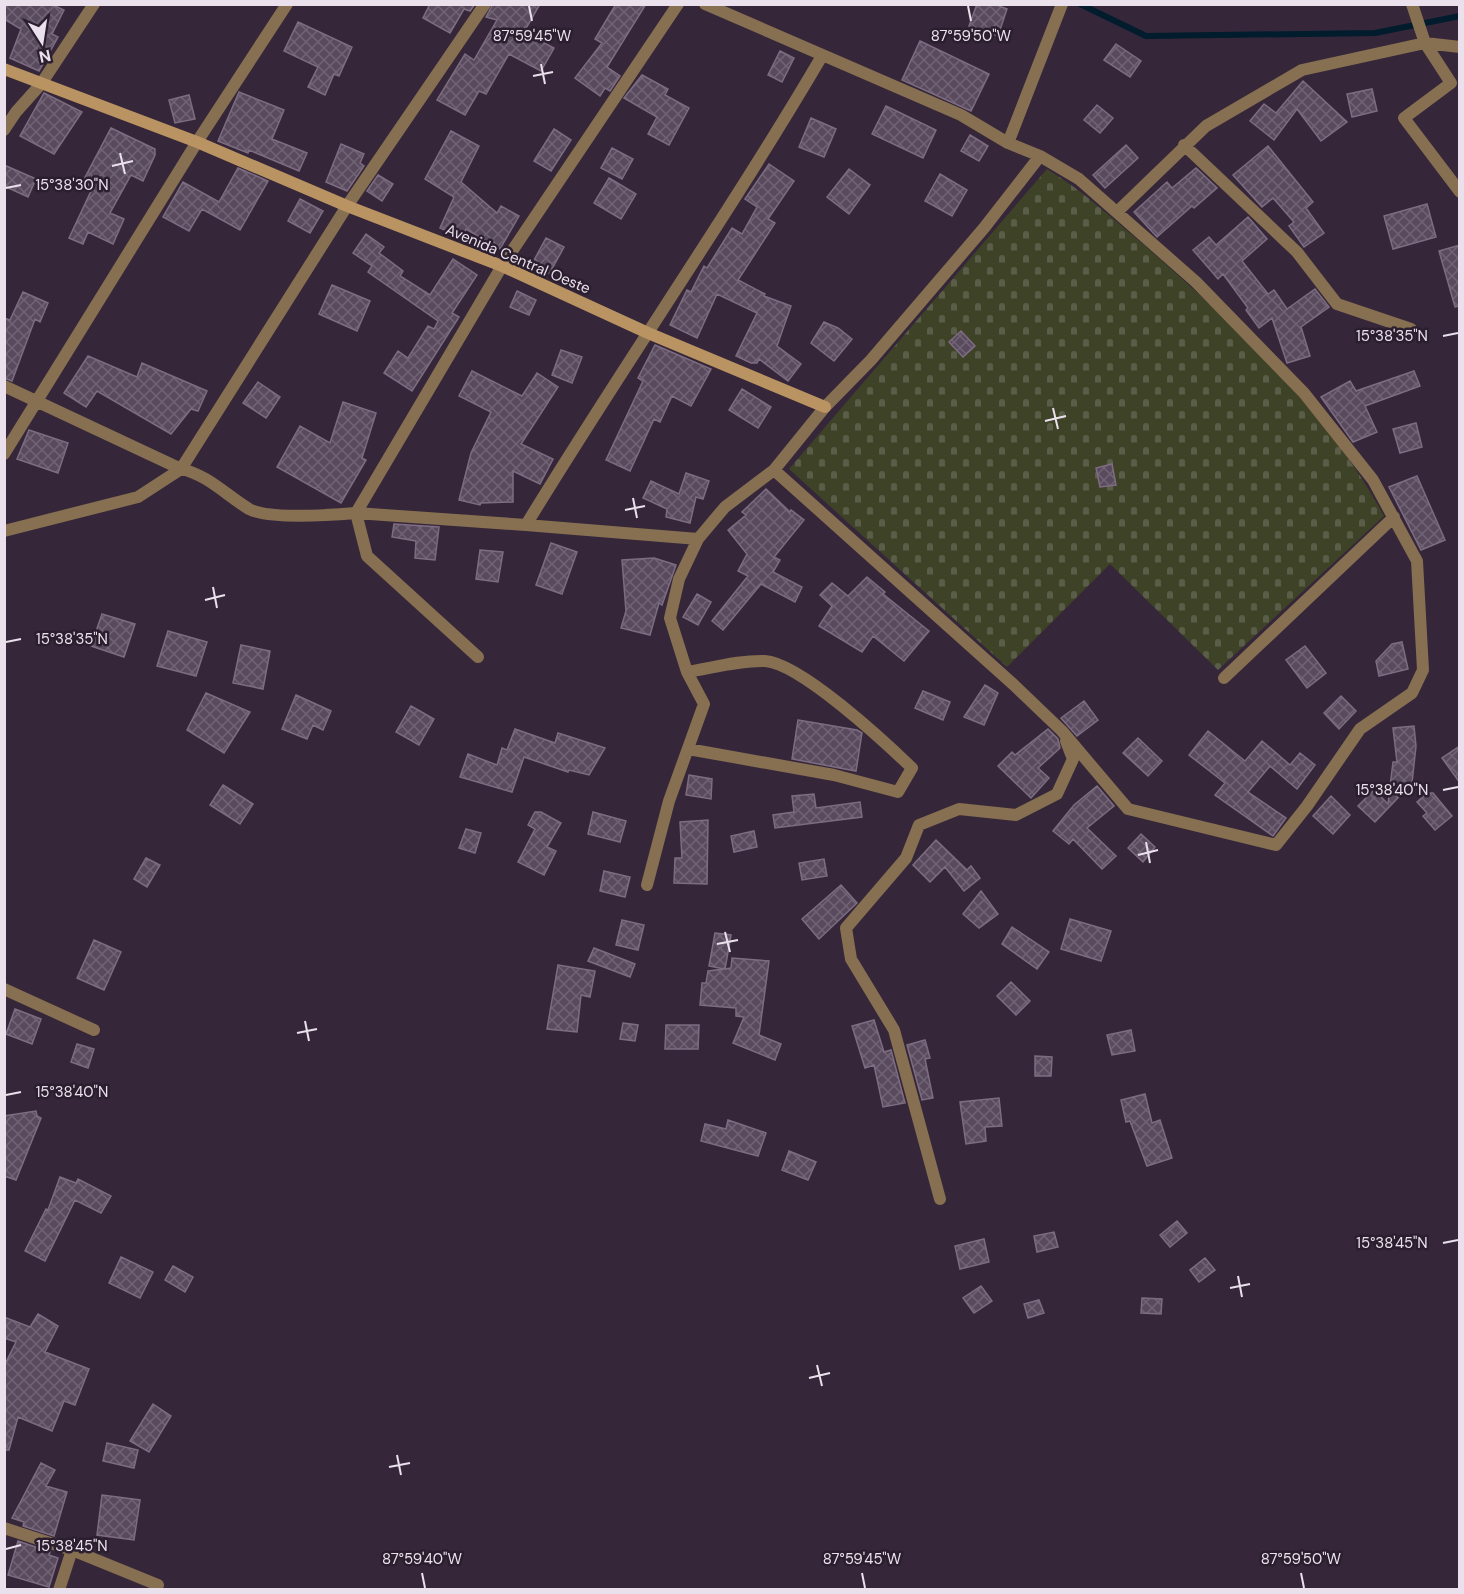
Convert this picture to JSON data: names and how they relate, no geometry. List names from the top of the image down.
{
  "streets": {
    "street": ["Avenida Central Oeste"]
  },
  "north": "bottom",
  "coordinates": [
    "87°59'45\"W",
    "87°59'50\"W",
    "15°38'30\"N",
    "15°38'35\"N",
    "15°38'40\"N",
    "15°38'45\"N",
    "87°59'40\"W"
  ]
}
